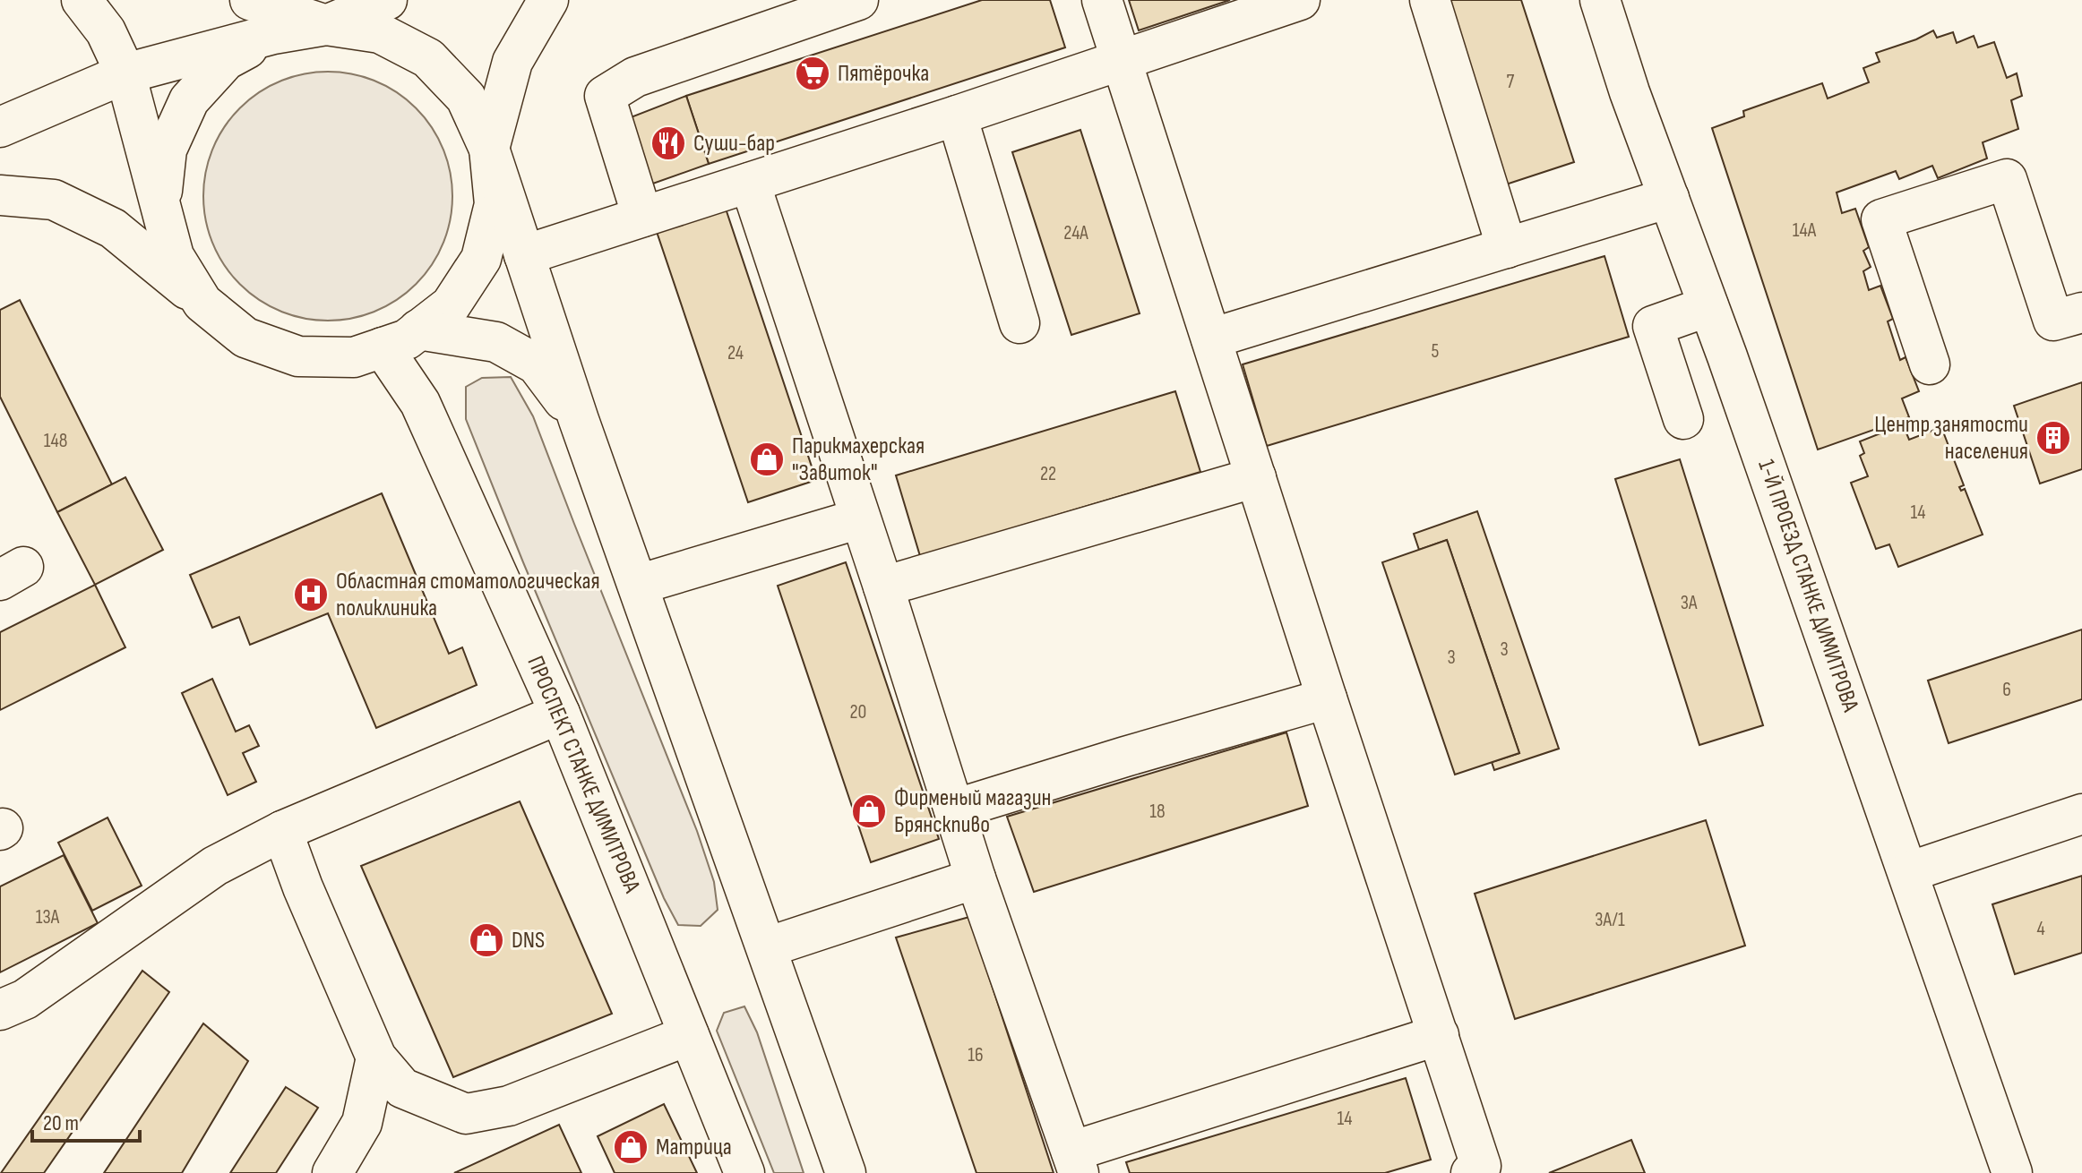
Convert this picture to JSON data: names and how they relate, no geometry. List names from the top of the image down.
{
  "streets": {
    "main road": ["1-Й ПРОЕЗД СТАНКЕ ДИМИТРОВА", "ПРОСПЕКТ СТАНКЕ ДИМИТРОВА"]
  },
  "places": {
    "supermarket": ["Пятёрочка"],
    "restaurant": ["Суши-бар"],
    "building": ["Центр занятости населения"],
    "shop": [
      "Парикмахерская \"Завиток\"",
      "Фирменый магазин Брянскпиво",
      "DNS",
      "Матрица"
    ],
    "hospital": ["Областная стоматологическая поликлиника"]
  },
  "house_numbers": [
    "7",
    "14А",
    "24А",
    "5",
    "24",
    "148",
    "22",
    "14",
    "3А",
    "3",
    "3",
    "6",
    "20",
    "18",
    "13А",
    "3А/1",
    "4",
    "16",
    "14"
  ],
  "scale_bar": "20 m"
}
